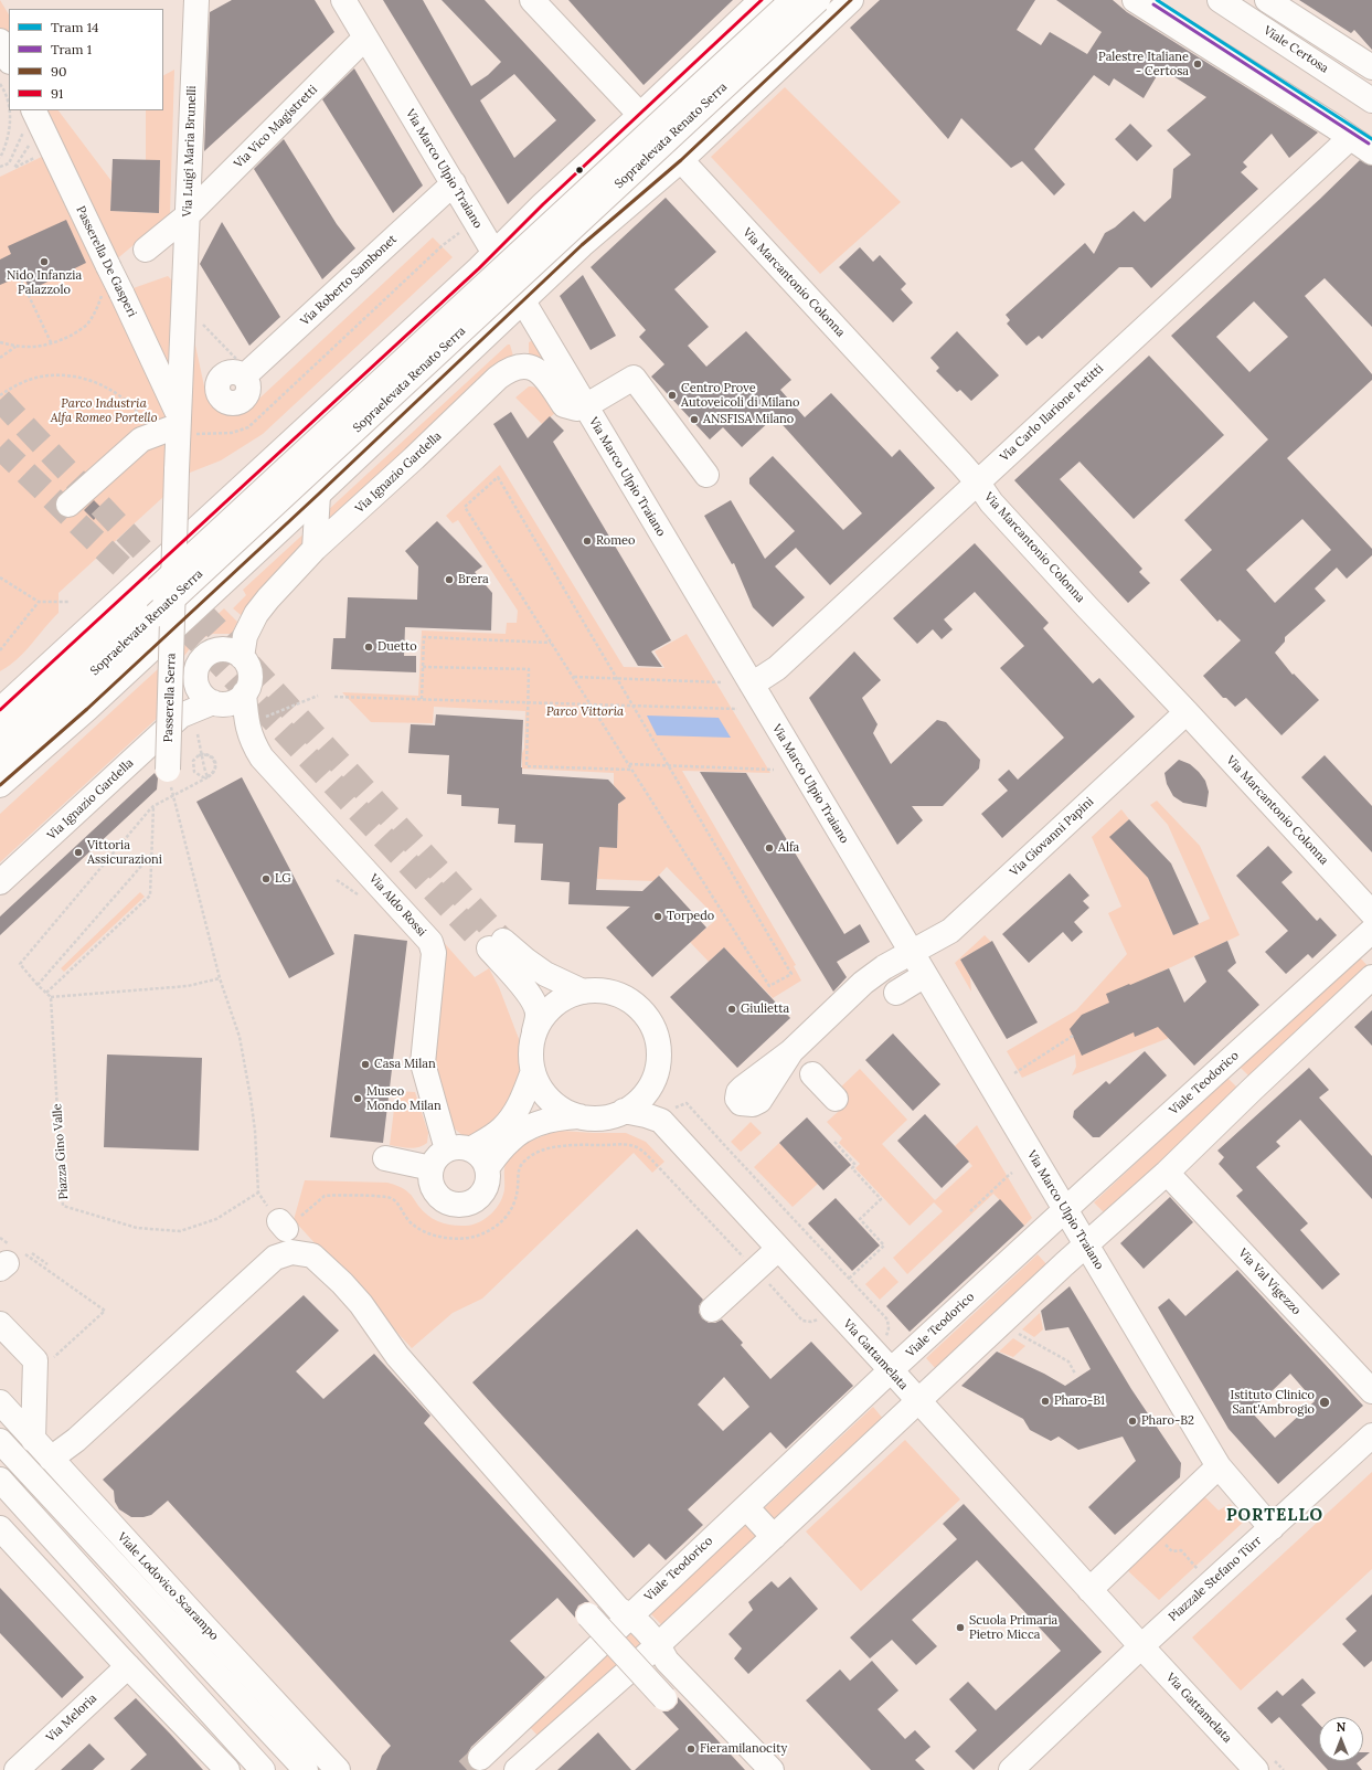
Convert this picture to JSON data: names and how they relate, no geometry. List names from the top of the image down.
{
  "streets": {
    "main road": [
      "Viale Certosa",
      "Via Vico Magistretti",
      "Sopraelevata Renato Serra",
      "Via Luigi Maria Brunelli",
      "Via Marco Ulpio Traiano",
      "Passerella De Gasperi",
      "Via Roberto Sambonet",
      "Via Marcantonio Colonna",
      "Via Carlo Ilarione Petitti",
      "Via Ignazio Gardella",
      "Passerella Serra",
      "Via Giovanni Papini",
      "Via Aldo Rossi",
      "Viale Teodorico",
      "Via Val Vigezzo",
      "Via Gattamelata",
      "Piazzale Stefano Türr",
      "Viale Lodovico Scarampo",
      "Via Meloria"
    ],
    "path": ["Piazza Gino Valle"]
  },
  "crossings": [
    ["Via Vico Magistretti", "Via Luigi Maria Brunelli"],
    ["Via Vico Magistretti", "Via Marco Ulpio Traiano"],
    ["Via Luigi Maria Brunelli", "Passerella De Gasperi"],
    ["Via Luigi Maria Brunelli", "Passerella Serra"],
    ["Via Marco Ulpio Traiano", "Via Roberto Sambonet"],
    ["Via Marco Ulpio Traiano", "Via Carlo Ilarione Petitti"],
    ["Via Marco Ulpio Traiano", "Via Ignazio Gardella"],
    ["Via Marco Ulpio Traiano", "Via Giovanni Papini"],
    ["Via Marco Ulpio Traiano", "Viale Teodorico"],
    ["Via Marco Ulpio Traiano", "Piazzale Stefano Türr"],
    ["Passerella De Gasperi", "Passerella Serra"],
    ["Via Marcantonio Colonna", "Via Carlo Ilarione Petitti"],
    ["Via Marcantonio Colonna", "Via Giovanni Papini"],
    ["Via Ignazio Gardella", "Via Aldo Rossi"],
    ["Viale Teodorico", "Via Gattamelata"],
    ["Via Gattamelata", "Piazzale Stefano Türr"]
  ],
  "districts": ["PORTELLO"],
  "parks": ["Parco Industria Alfa Romeo Portello", "Parco Vittoria"],
  "places": [
    "Palestre Italiane - Certosa",
    "Nido Infanzia Palazzolo",
    "Centro Prove Autoveicoli di Milano",
    "ANSFISA Milano",
    "Romeo",
    "Brera",
    "Duetto",
    "Alfa",
    "Vittoria Assicurazioni",
    "LG",
    "Torpedo",
    "Giulietta",
    "Casa Milan",
    "Museo Mondo Milan",
    "Pharo-B1",
    "Istituto Clinico Sant'Ambrogio",
    "Pharo-B2",
    "Scuola Primaria Pietro Micca",
    "Fieramilanocity"
  ],
  "lines": [
    "tram line 14",
    "transit line 90",
    "transit line 91",
    "tram line 1"
  ],
  "legend": [
    "Tram 14",
    "Tram 1",
    "90",
    "91"
  ],
  "north": "top"
}
